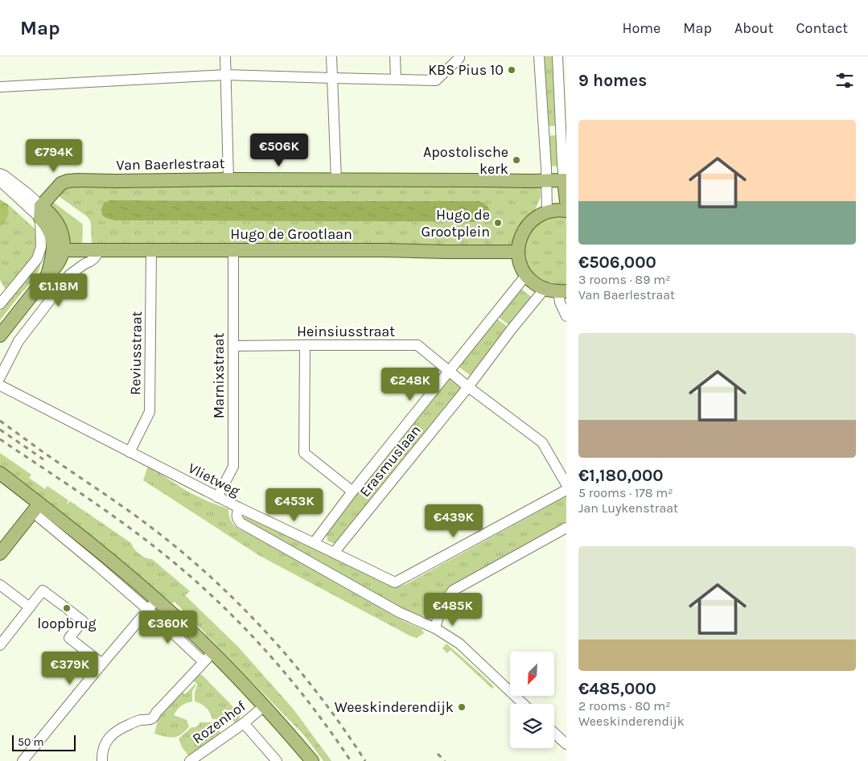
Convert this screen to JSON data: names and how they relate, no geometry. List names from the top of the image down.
{
  "streets": {
    "main road": ["Van Baerlestraat", "Hugo de Grootlaan"],
    "street": [
      "Heinsiusstraat",
      "Reviusstraat",
      "Marnixstraat",
      "Erasmuslaan",
      "Vlietweg",
      "Rozenhof"
    ]
  },
  "crossings": [
    ["Hugo de Grootlaan", "Reviusstraat"],
    ["Hugo de Grootlaan", "Marnixstraat"],
    ["Heinsiusstraat", "Marnixstraat"],
    ["Heinsiusstraat", "Erasmuslaan"],
    ["Reviusstraat", "Vlietweg"],
    ["Marnixstraat", "Vlietweg"],
    ["Erasmuslaan", "Vlietweg"]
  ],
  "places": [
    "KBS Pius 10",
    "Apostolische kerk",
    "Hugo de Grootplein",
    "loopbrug",
    "Weeskinderendijk"
  ],
  "scale_bar": "50 m",
  "north": "bottom left",
  "page": {
    "header": "Map",
    "nav": [
      "Home",
      "Map",
      "About",
      "Contact"
    ],
    "heading": "9 homes",
    "list": [
      {
        "name": "€506,000",
        "note": "3 rooms · 89 m² · Van Baerlestraat"
      },
      {
        "name": "€1,180,000",
        "note": "5 rooms · 178 m² · Jan Luykenstraat"
      },
      {
        "name": "€485,000",
        "note": "2 rooms · 80 m² · Weeskinderendijk"
      }
    ],
    "price": [
      "€506K",
      "€794K",
      "€1.18M",
      "€248K",
      "€453K",
      "€439K",
      "€485K",
      "€360K",
      "€379K"
    ],
    "scale": "50 m"
  }
}
